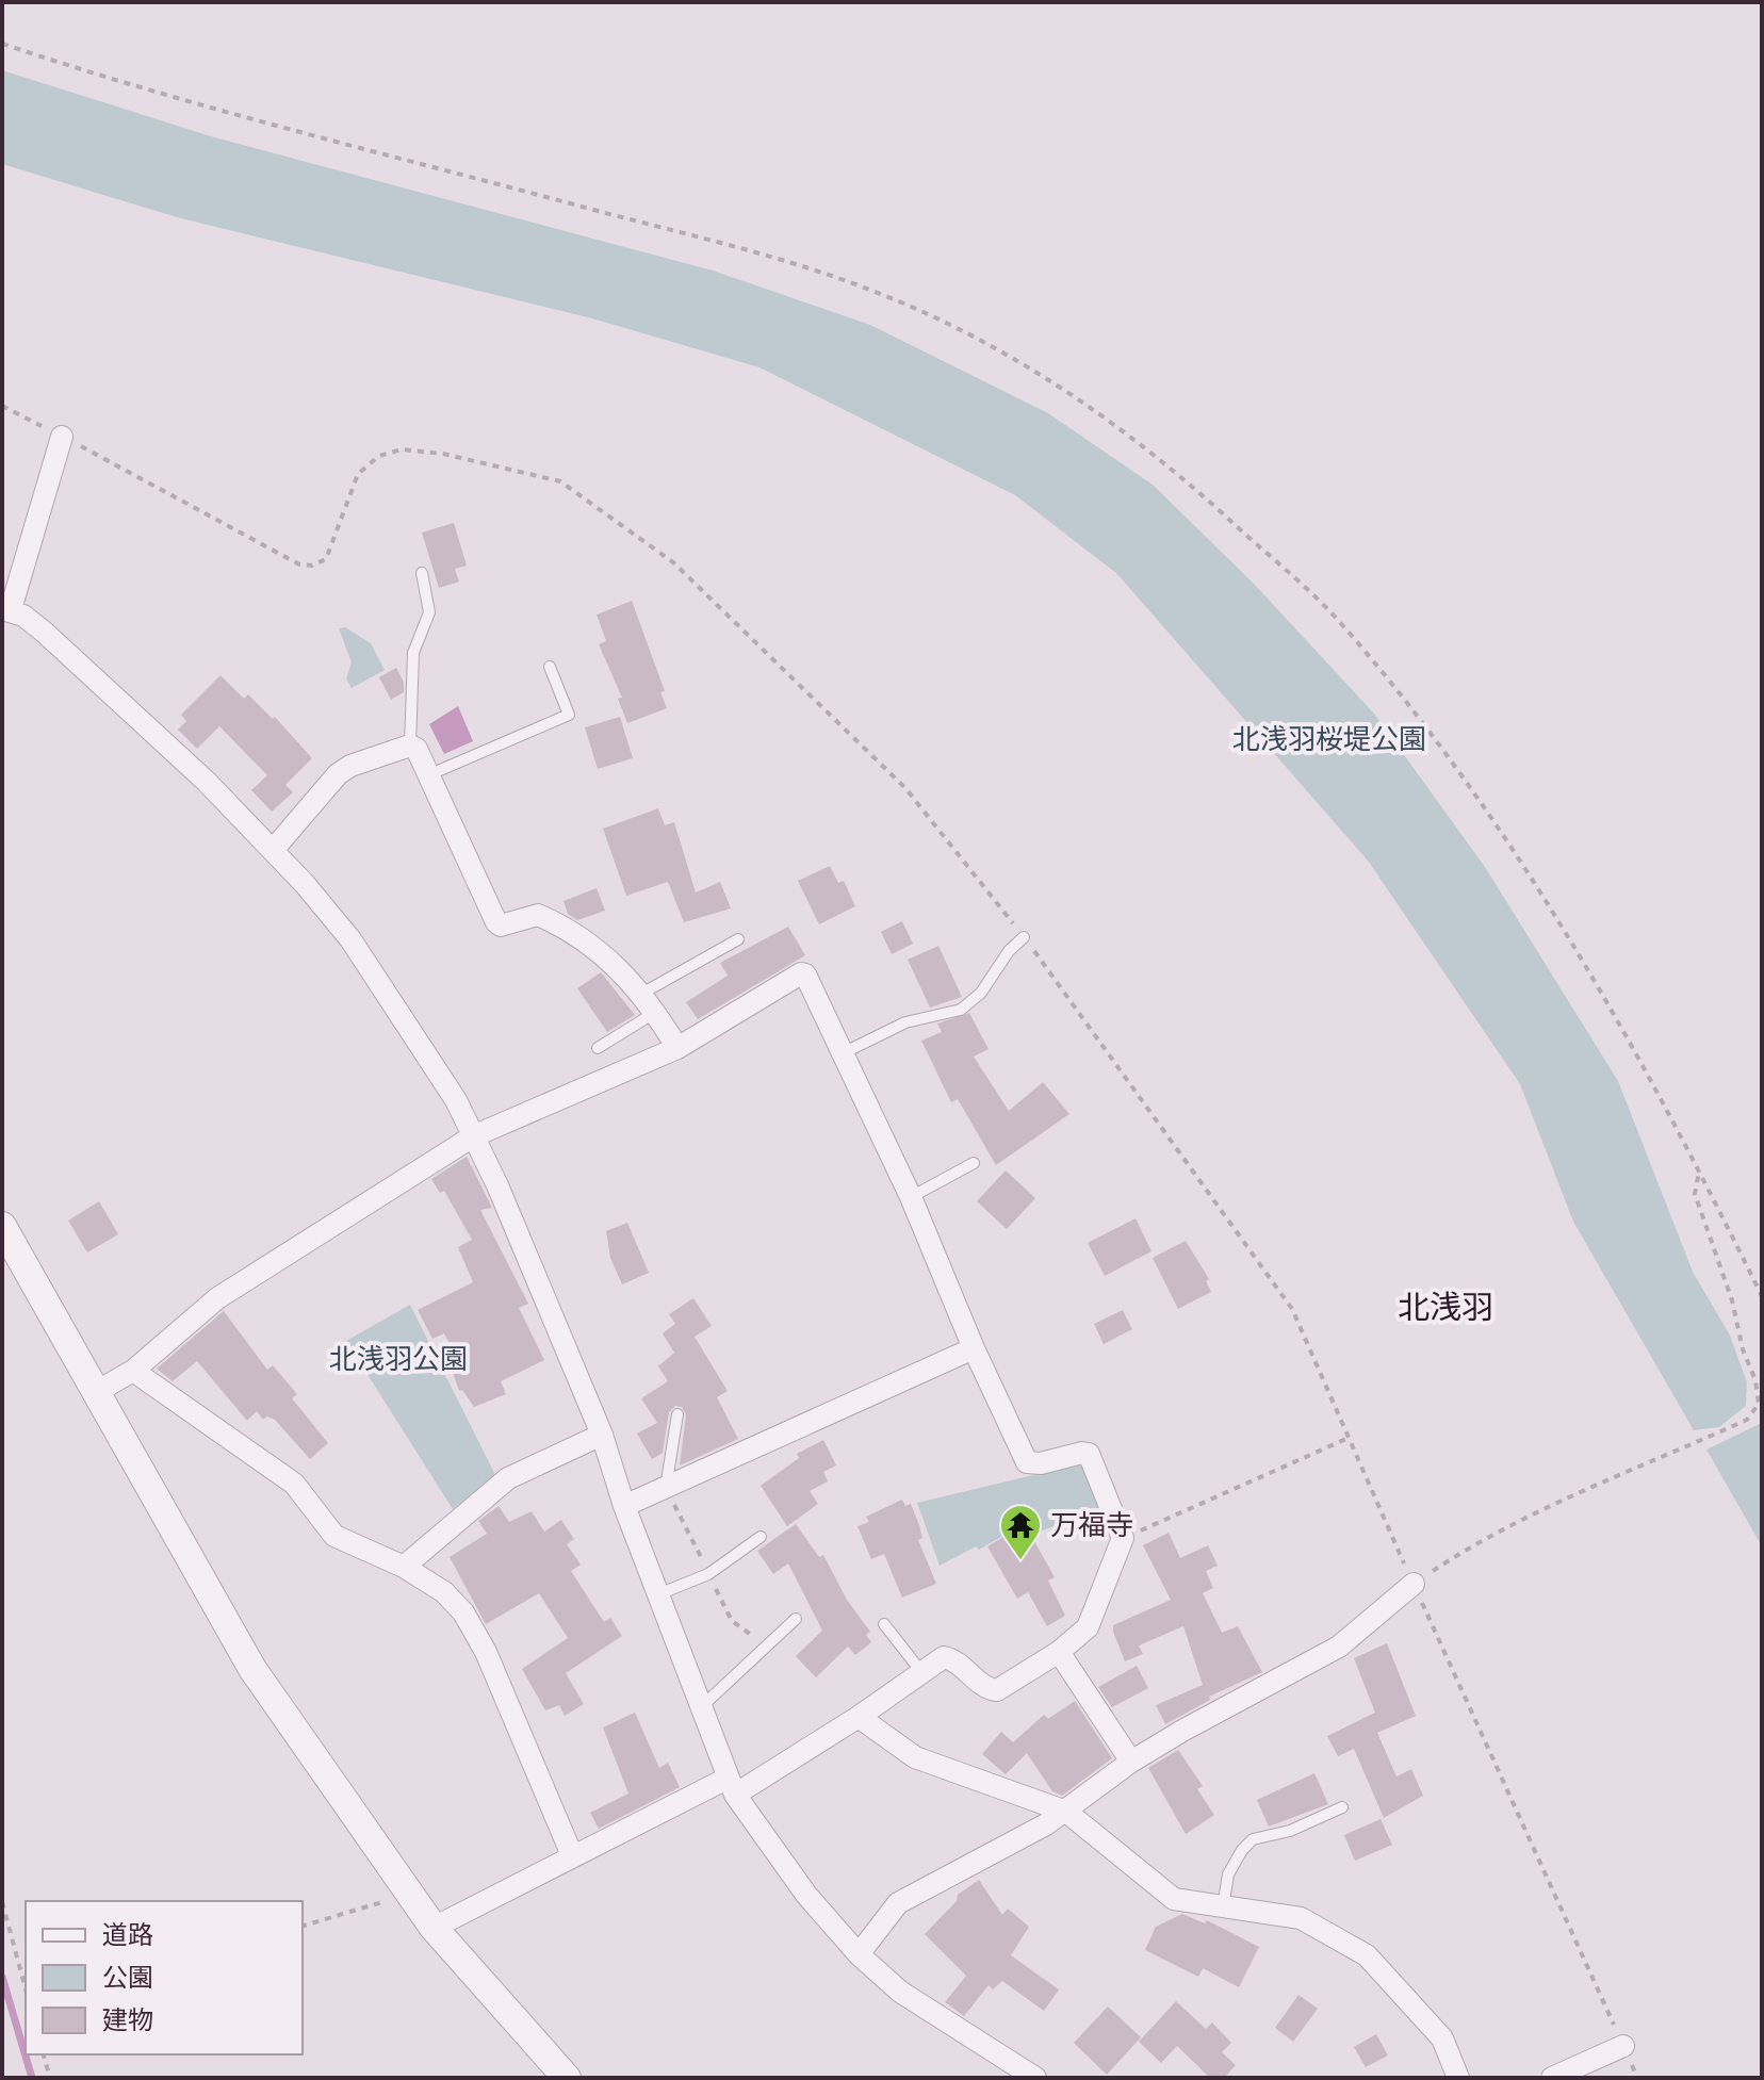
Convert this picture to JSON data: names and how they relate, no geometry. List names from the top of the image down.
{
  "districts": ["北浅羽"],
  "parks": ["北浅羽桜堤公園", "北浅羽公園"],
  "places": {
    "temple": ["万福寺"]
  },
  "legend": ["道路", "公園", "建物"]
}
